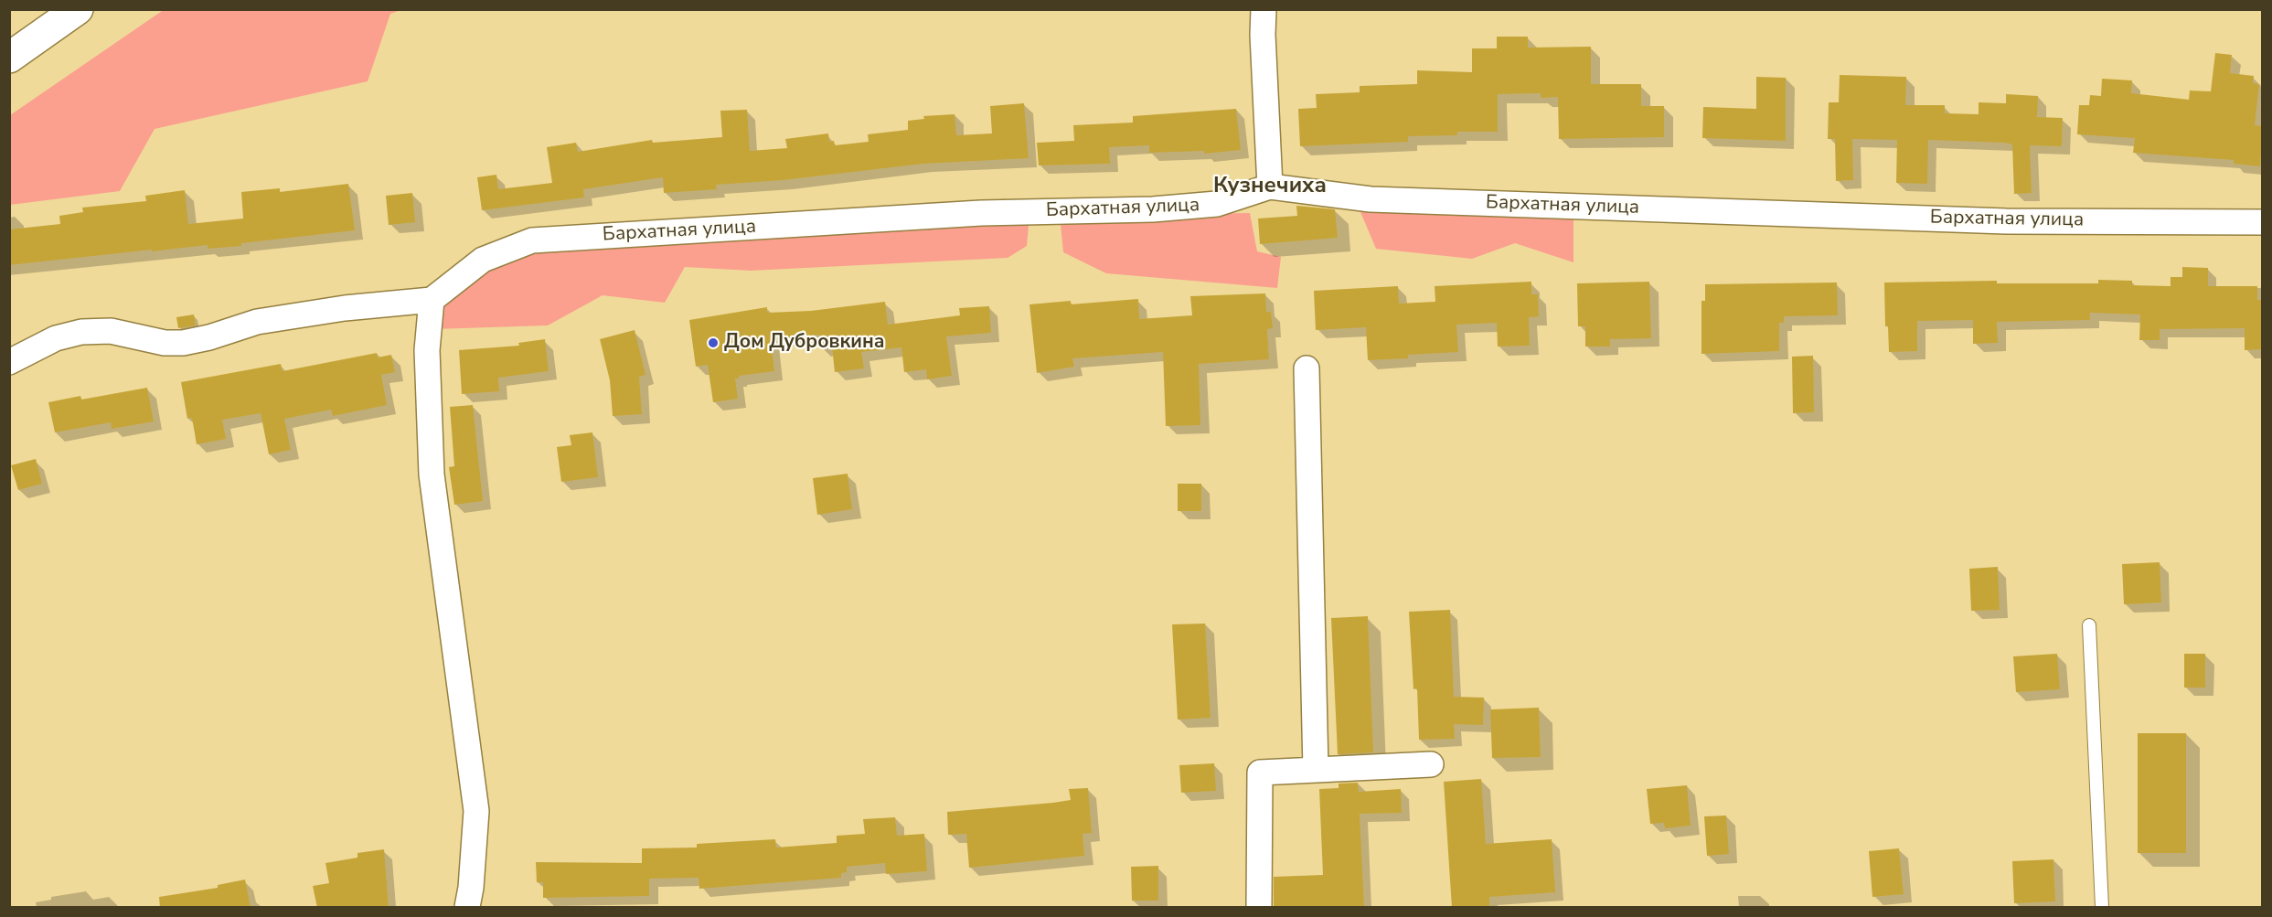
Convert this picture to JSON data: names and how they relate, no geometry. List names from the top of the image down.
{
  "streets": {
    "street": ["Бархатная улица"]
  },
  "districts": ["Кузнечиха"],
  "places": ["Дом Дубровкина"]
}
